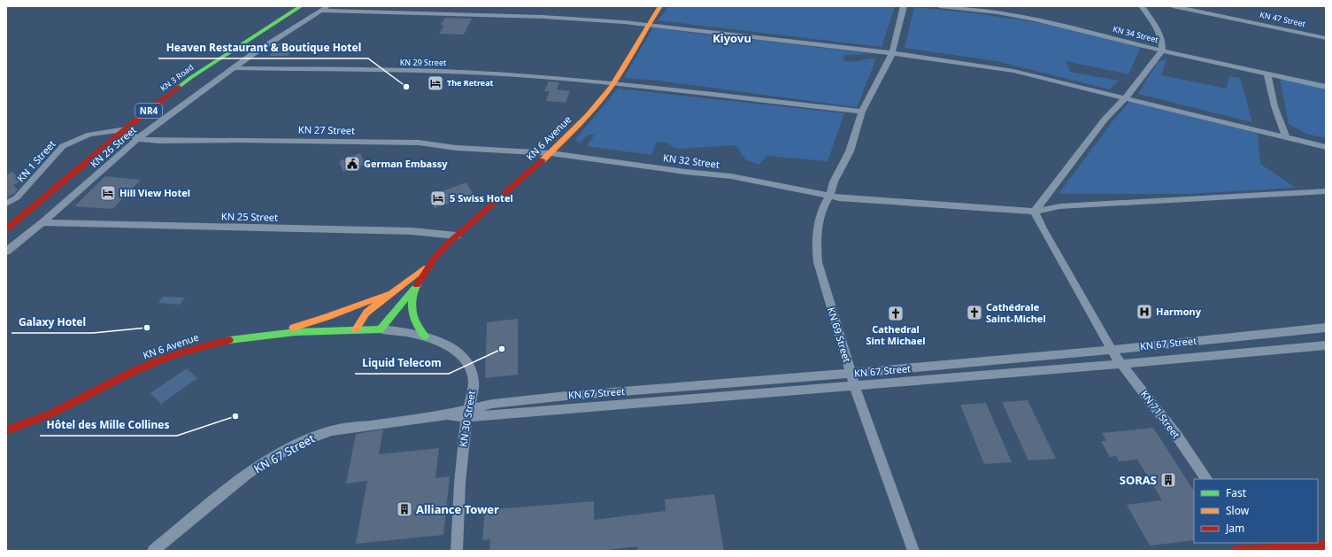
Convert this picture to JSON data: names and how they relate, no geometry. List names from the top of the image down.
{
  "streets": {
    "main road": ["KN 3 Road", "NR4", "KN 6 Avenue"],
    "street": [
      "KN 47 Street",
      "KN 34 Street",
      "KN 29 Street",
      "KN 27 Street",
      "KN 26 Street",
      "KN 1 Street",
      "KN 32 Street",
      "KN 25 Street",
      "KN 69 Street",
      "KN 67 Street",
      "KN 71 Street",
      "KN 30 Street"
    ]
  },
  "crossings": [
    ["KN 29 Street", "KN 6 Avenue"],
    ["KN 29 Street", "KN 26 Street"],
    ["KN 29 Street", "KN 69 Street"],
    ["KN 27 Street", "KN 6 Avenue"],
    ["KN 27 Street", "KN 26 Street"],
    ["KN 27 Street", "KN 32 Street"],
    ["KN 6 Avenue", "KN 32 Street"],
    ["KN 6 Avenue", "KN 25 Street"],
    ["KN 6 Avenue", "KN 30 Street"],
    ["KN 26 Street", "KN 25 Street"],
    ["KN 32 Street", "KN 69 Street"],
    ["KN 32 Street", "KN 71 Street"],
    ["KN 69 Street", "KN 67 Street"],
    ["KN 67 Street", "KN 71 Street"],
    ["KN 67 Street", "KN 30 Street"]
  ],
  "districts": ["Kiyovu"],
  "places": {
    "hotel": ["The Retreat", "Hill View Hotel", "5 Swiss Hotel"],
    "other": [
      "Heaven Restaurant & Boutique Hotel",
      "Galaxy Hotel",
      "Liquid Telecom",
      "Hôtel des Mille Collines"
    ],
    "public building": ["German Embassy"],
    "hospital": ["Harmony"],
    "church": ["Cathédrale Saint-Michel", "Cathedral Sint Michael"],
    "building": ["SORAS", "Alliance Tower"]
  },
  "legend": ["Fast", "Slow", "Jam"]
}
